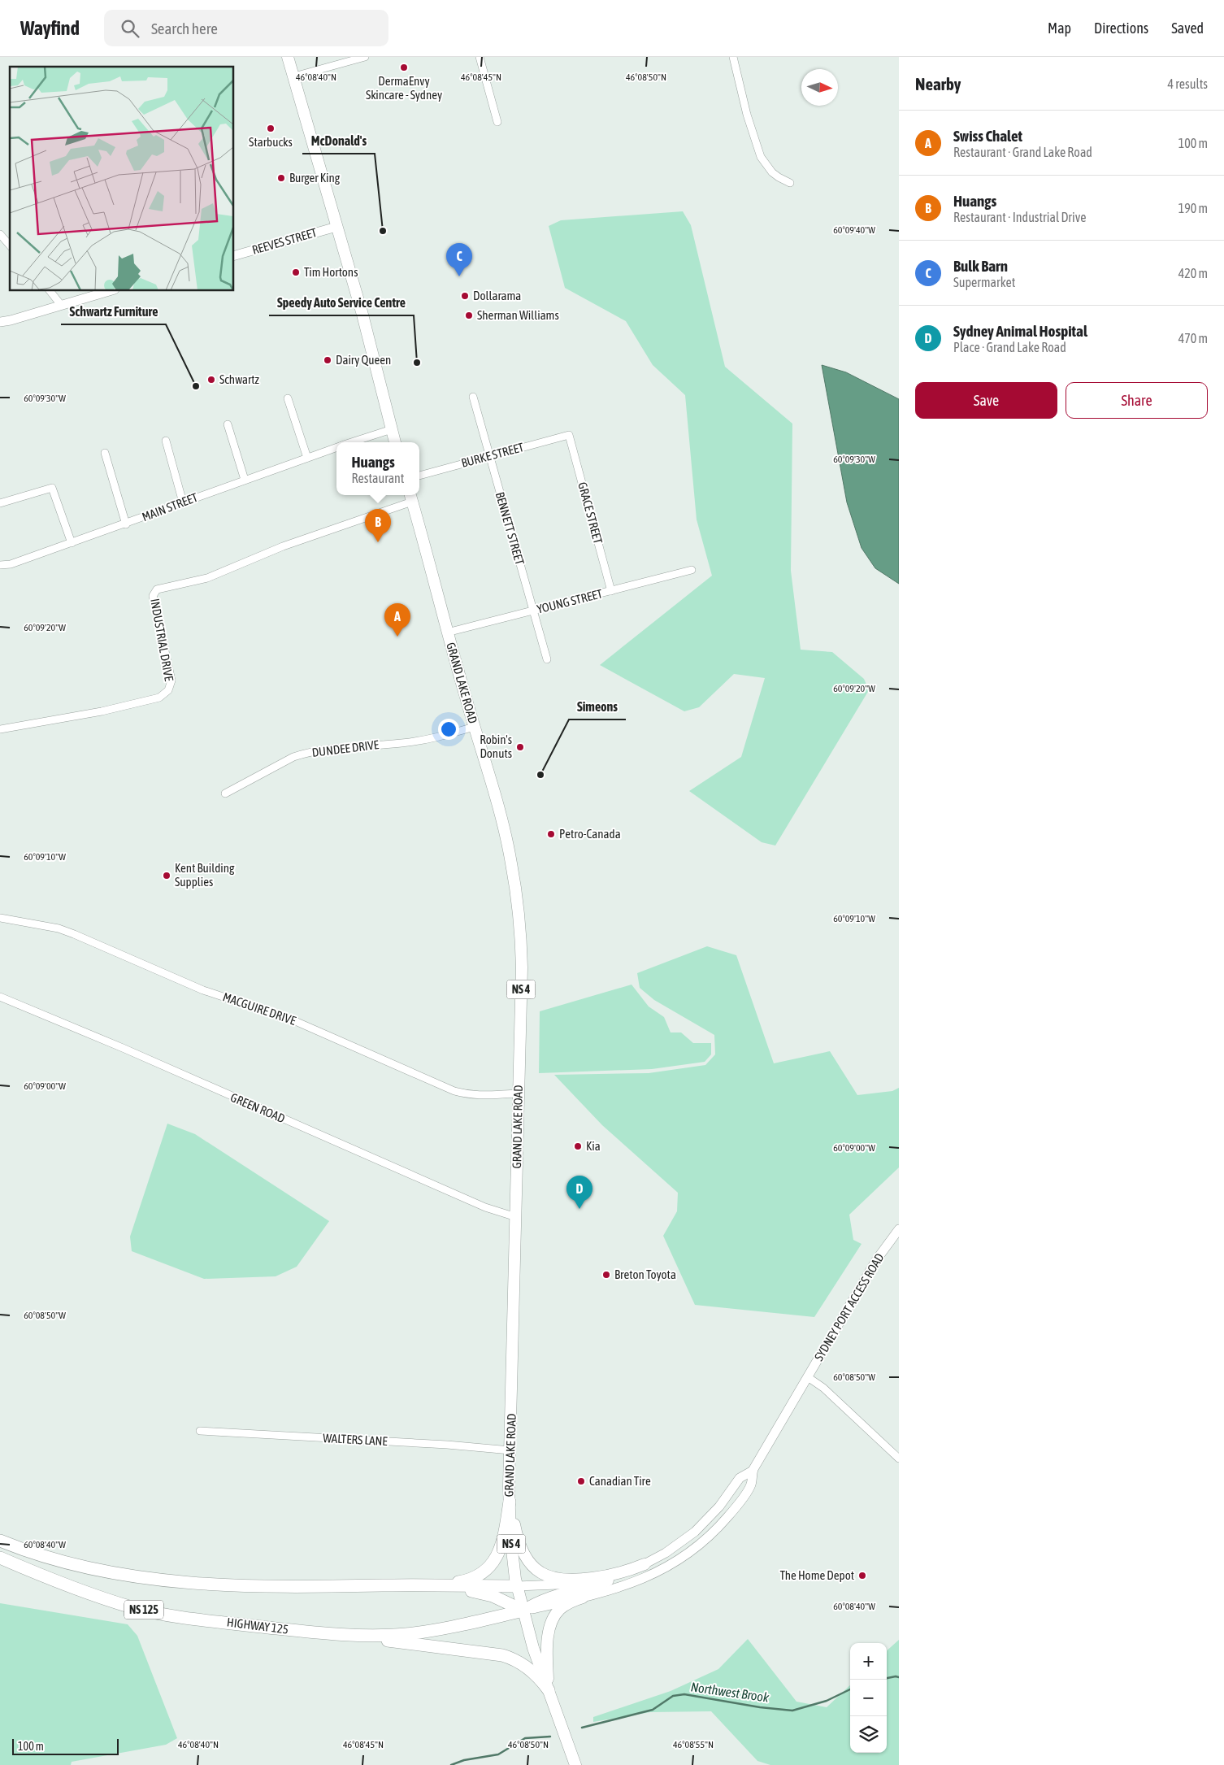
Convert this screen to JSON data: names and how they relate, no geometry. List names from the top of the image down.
{
  "streets": {
    "highway": ["NS 125", "HIGHWAY 125"],
    "main road": [
      "REEVES STREET",
      "GRAND LAKE ROAD",
      "NS 4",
      "SYDNEY PORT ACCESS ROAD"
    ],
    "street": [
      "BURKE STREET",
      "MAIN STREET",
      "GRACE STREET",
      "BENNETT STREET",
      "YOUNG STREET",
      "INDUSTRIAL DRIVE",
      "DUNDEE DRIVE",
      "MACGUIRE DRIVE",
      "GREEN ROAD",
      "WALTERS LANE"
    ]
  },
  "crossings": [
    ["BURKE STREET", "GRACE STREET"],
    ["BURKE STREET", "BENNETT STREET"],
    ["GRACE STREET", "YOUNG STREET"],
    ["BENNETT STREET", "YOUNG STREET"],
    ["YOUNG STREET", "GRAND LAKE ROAD"],
    ["INDUSTRIAL DRIVE", "GRAND LAKE ROAD"],
    ["GRAND LAKE ROAD", "DUNDEE DRIVE"],
    ["GRAND LAKE ROAD", "MACGUIRE DRIVE"],
    ["GRAND LAKE ROAD", "GREEN ROAD"],
    ["GRAND LAKE ROAD", "SYDNEY PORT ACCESS ROAD"],
    ["GRAND LAKE ROAD", "WALTERS LANE"],
    ["GRAND LAKE ROAD", "HIGHWAY 125"],
    ["SYDNEY PORT ACCESS ROAD", "HIGHWAY 125"]
  ],
  "water": ["Northwest Brook"],
  "places": [
    "DermaEnvy Skincare - Sydney",
    "Starbucks",
    "Burger King",
    "McDonald's",
    "Tim Hortons",
    "Dollarama",
    "Sherman Williams",
    "Dairy Queen",
    "Speedy Auto Service Centre",
    "Schwartz",
    "Schwartz Furniture",
    "Robin's Donuts",
    "Simeons",
    "Petro-Canada",
    "Kent Building Supplies",
    "Kia",
    "Breton Toyota",
    "Canadian Tire",
    "The Home Depot"
  ],
  "scale_bar": "100 m",
  "north": "right",
  "page": {
    "header": "Wayfind",
    "search": "Search here",
    "nav": ["Map", "Directions", "Saved"],
    "heading": ["Nearby", "4 results"],
    "list": [
      {
        "mark": "A",
        "name": "Swiss Chalet",
        "note": "Restaurant · Grand Lake Road",
        "value": "100 m"
      },
      {
        "mark": "B",
        "name": "Huangs",
        "note": "Restaurant · Industrial Drive",
        "value": "190 m"
      },
      {
        "mark": "C",
        "name": "Bulk Barn",
        "note": "Supermarket",
        "value": "420 m"
      },
      {
        "mark": "D",
        "name": "Sydney Animal Hospital",
        "note": "Place · Grand Lake Road",
        "value": "470 m"
      }
    ],
    "pins": [
      "C",
      "B",
      "A",
      "D"
    ],
    "buttons": ["Save", "Share"],
    "popup": ["Huangs", "Restaurant"],
    "map_buttons": ["+", "−"],
    "scale": "100 m"
  },
  "coordinates": [
    "46°08'40\"N",
    "46°08'45\"N",
    "46°08'50\"N",
    "60°09'40\"W",
    "60°09'30\"W",
    "60°09'20\"W",
    "60°09'10\"W",
    "60°09'00\"W",
    "60°08'50\"W",
    "60°08'40\"W",
    "46°08'55\"N"
  ]
}
